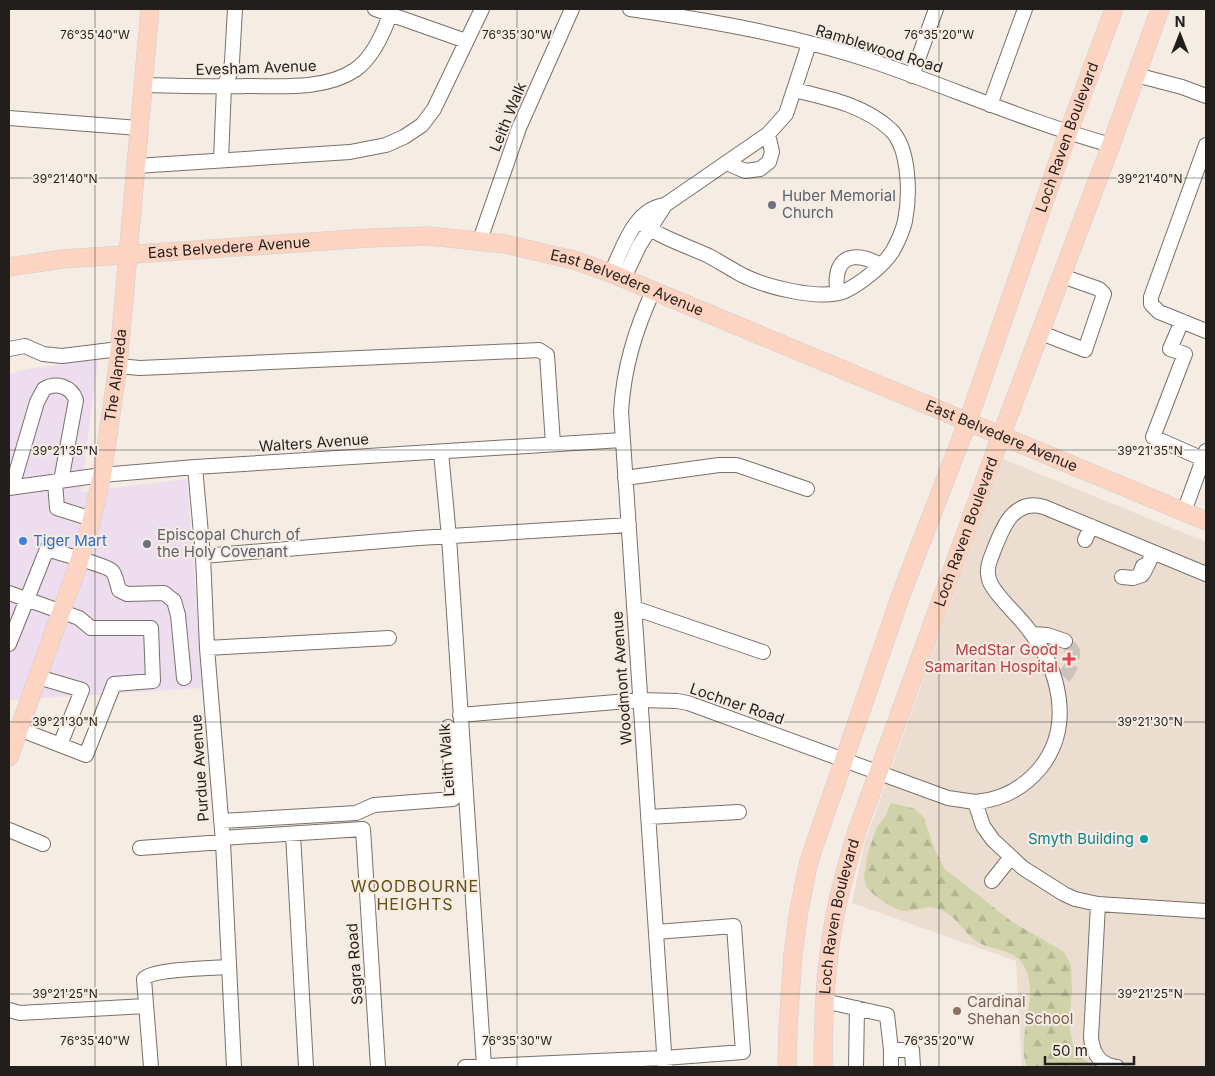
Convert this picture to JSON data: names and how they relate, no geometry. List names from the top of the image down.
{
  "streets": {
    "main road": ["Loch Raven Boulevard", "East Belvedere Avenue", "The Alameda"],
    "street": [
      "Ramblewood Road",
      "Evesham Avenue",
      "Leith Walk",
      "Walters Avenue",
      "Woodmont Avenue",
      "Lochner Road",
      "Purdue Avenue",
      "Sagra Road"
    ]
  },
  "crossings": [
    ["Ramblewood Road", "Loch Raven Boulevard"],
    ["Evesham Avenue", "The Alameda"],
    ["Leith Walk", "East Belvedere Avenue"],
    ["Leith Walk", "Walters Avenue"],
    ["Leith Walk", "Lochner Road"],
    ["Loch Raven Boulevard", "East Belvedere Avenue"],
    ["Loch Raven Boulevard", "Lochner Road"],
    ["East Belvedere Avenue", "The Alameda"],
    ["East Belvedere Avenue", "Woodmont Avenue"],
    ["The Alameda", "Walters Avenue"],
    ["Walters Avenue", "Woodmont Avenue"],
    ["Walters Avenue", "Purdue Avenue"],
    ["Woodmont Avenue", "Lochner Road"]
  ],
  "districts": ["WOODBOURNE HEIGHTS"],
  "places": {
    "other": [
      "Huber Memorial Church",
      "Tiger Mart",
      "Episcopal Church of the Holy Covenant",
      "Smyth Building",
      "Cardinal Shehan School"
    ],
    "health": ["MedStar Good Samaritan Hospital"]
  },
  "scale_bar": "50 m",
  "north": "top",
  "coordinates": [
    "76°35'40\"W",
    "76°35'30\"W",
    "76°35'20\"W",
    "39°21'40\"N",
    "39°21'35\"N",
    "39°21'30\"N",
    "39°21'25\"N"
  ]
}
